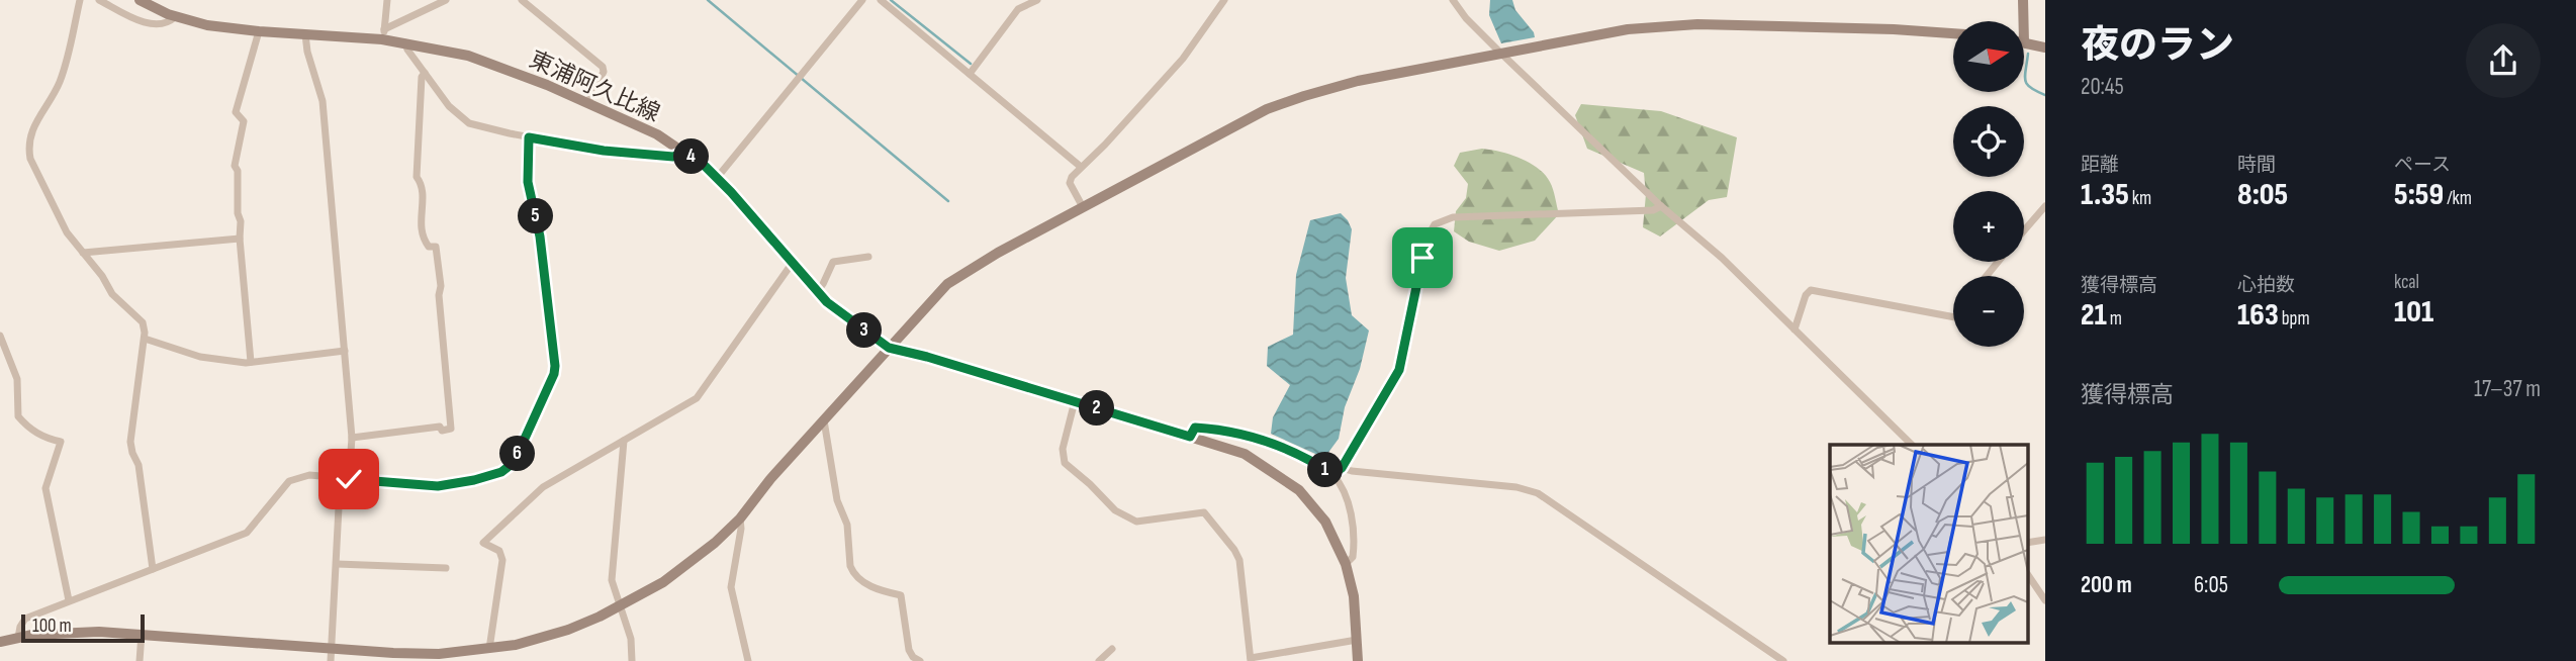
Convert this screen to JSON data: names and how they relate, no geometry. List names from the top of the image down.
{
  "streets": {
    "street": ["東浦阿久比線"]
  },
  "scale_bar": "100 m",
  "north": "right",
  "page": {
    "heading": ["夜のラン", "20:45"],
    "map_buttons": ["+", "−"],
    "stats": [
      ["距離", "1.35 km"],
      ["時間", "8:05"],
      ["ペース", "5:59 /km"],
      ["獲得標高", "21 m"],
      ["心拍数", "163 bpm"],
      ["kcal", "101"]
    ],
    "pins": [
      "4",
      "5",
      "3",
      "2",
      "6",
      "1"
    ],
    "chart": ["獲得標高", "17–37 m"],
    "list": [
      {
        "name": "200 m",
        "note": "6:05"
      }
    ],
    "scale": "100 m"
  }
}
